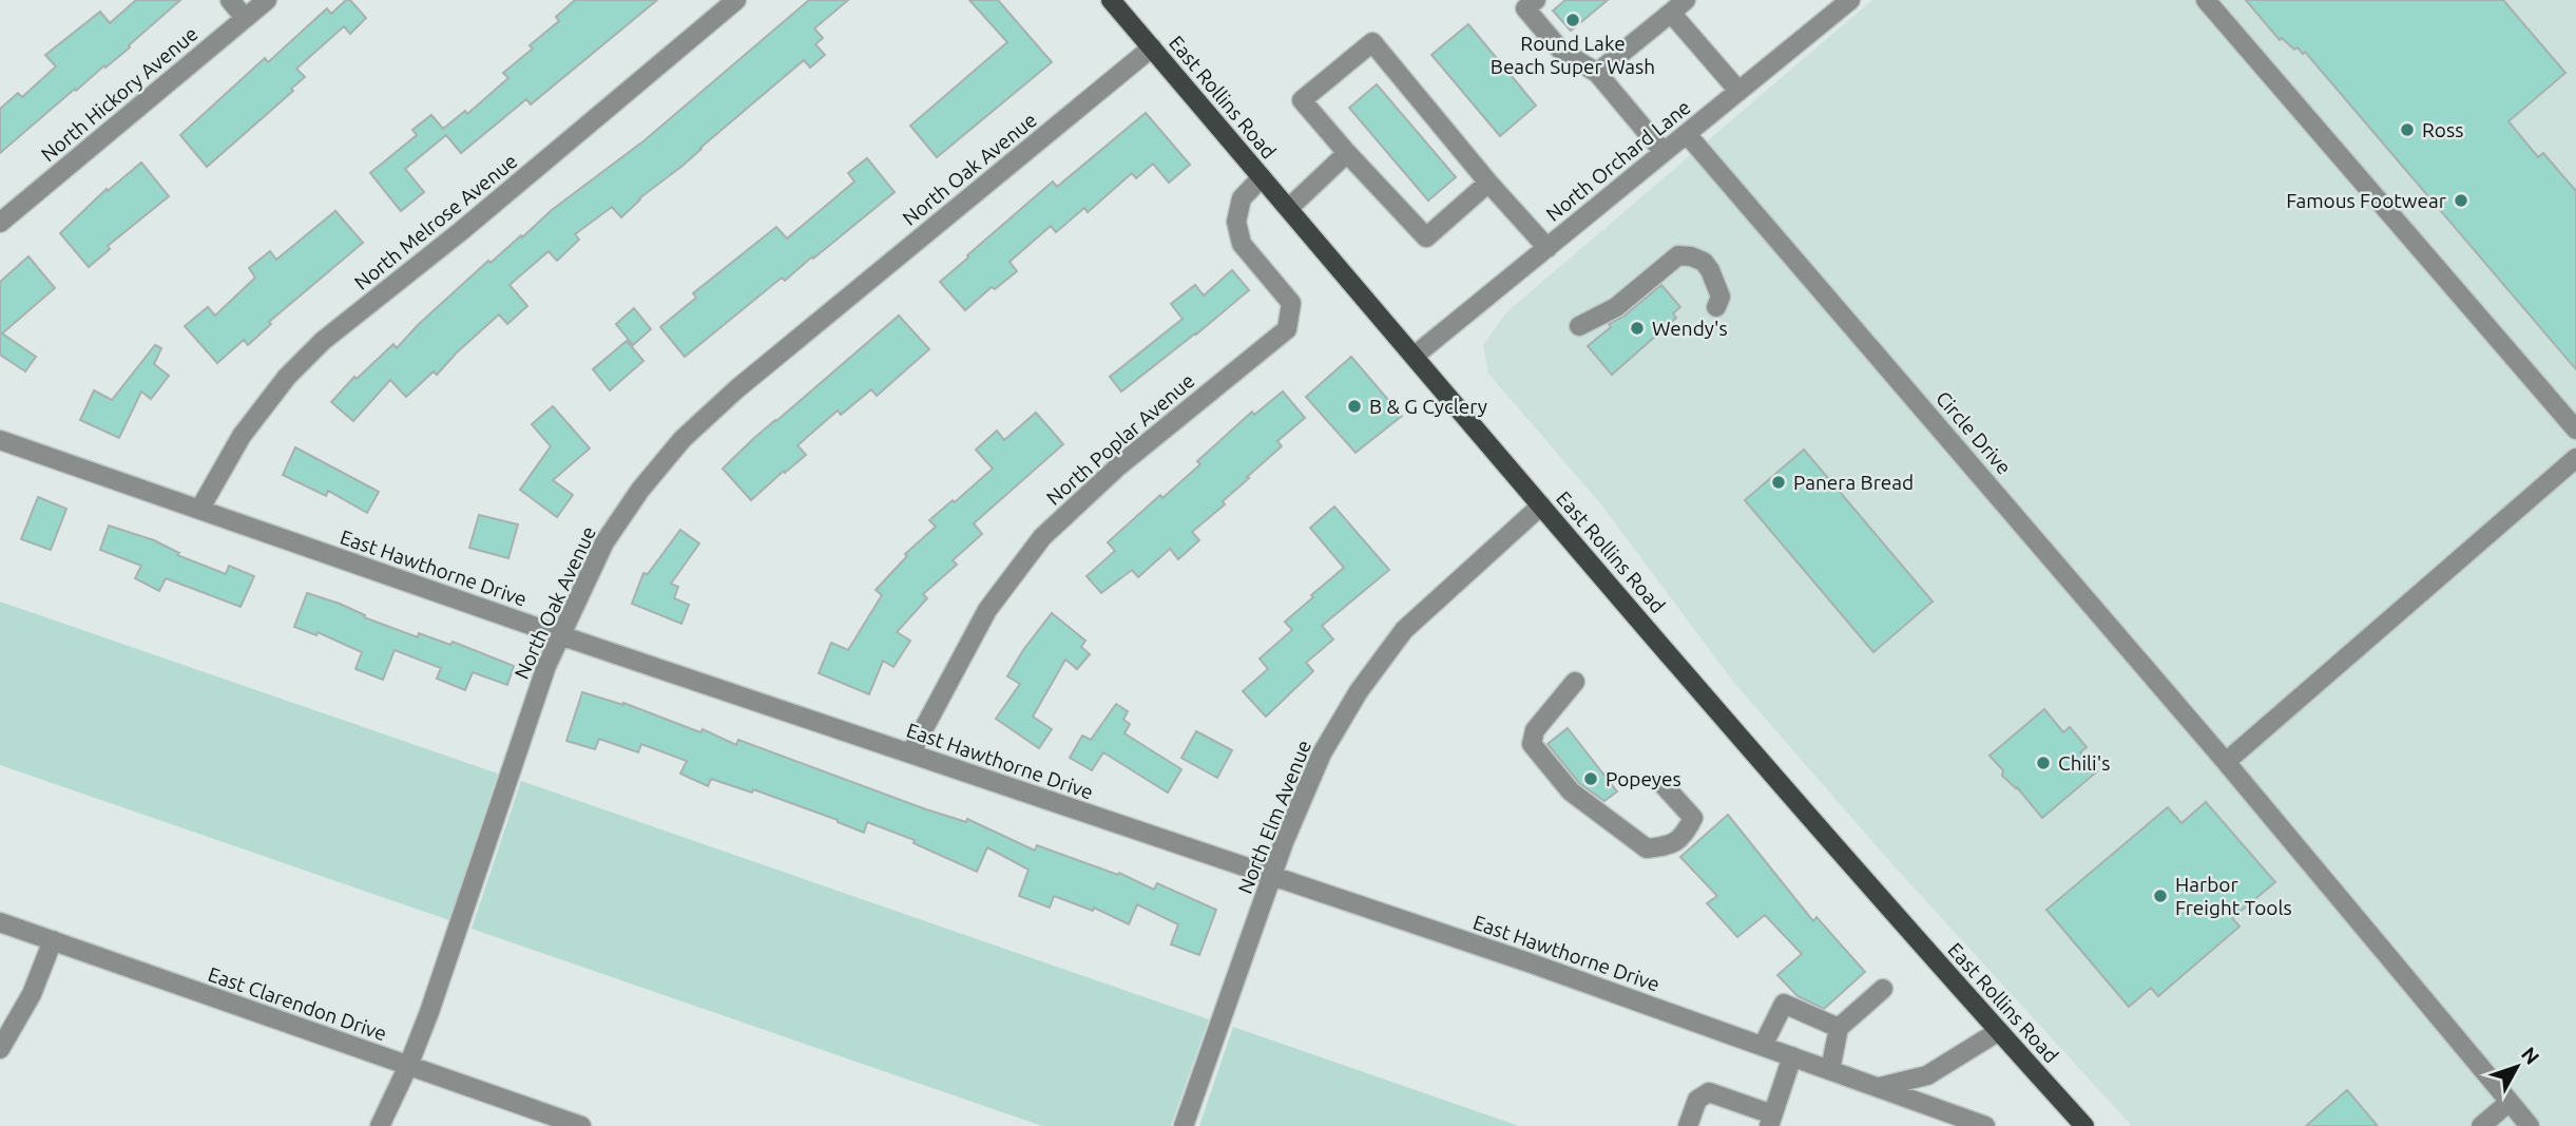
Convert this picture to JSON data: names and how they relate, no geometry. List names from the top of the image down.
{
  "streets": {
    "main road": ["East Rollins Road"],
    "street": [
      "North Hickory Avenue",
      "North Orchard Lane",
      "North Oak Avenue",
      "North Melrose Avenue",
      "Circle Drive",
      "North Poplar Avenue",
      "East Hawthorne Drive",
      "North Elm Avenue",
      "East Clarendon Drive"
    ]
  },
  "crossings": [
    ["East Rollins Road", "North Orchard Lane"],
    ["East Rollins Road", "North Oak Avenue"],
    ["East Rollins Road", "North Poplar Avenue"],
    ["East Rollins Road", "North Elm Avenue"],
    ["North Orchard Lane", "Circle Drive"],
    ["North Oak Avenue", "East Hawthorne Drive"],
    ["North Oak Avenue", "East Clarendon Drive"],
    ["North Melrose Avenue", "East Hawthorne Drive"],
    ["North Poplar Avenue", "East Hawthorne Drive"],
    ["East Hawthorne Drive", "North Elm Avenue"]
  ],
  "places": [
    "Round Lake Beach Super Wash",
    "Ross",
    "Famous Footwear",
    "Wendy's",
    "B & G Cyclery",
    "Panera Bread",
    "Chili's",
    "Popeyes",
    "Harbor Freight Tools"
  ],
  "north": "top right"
}
